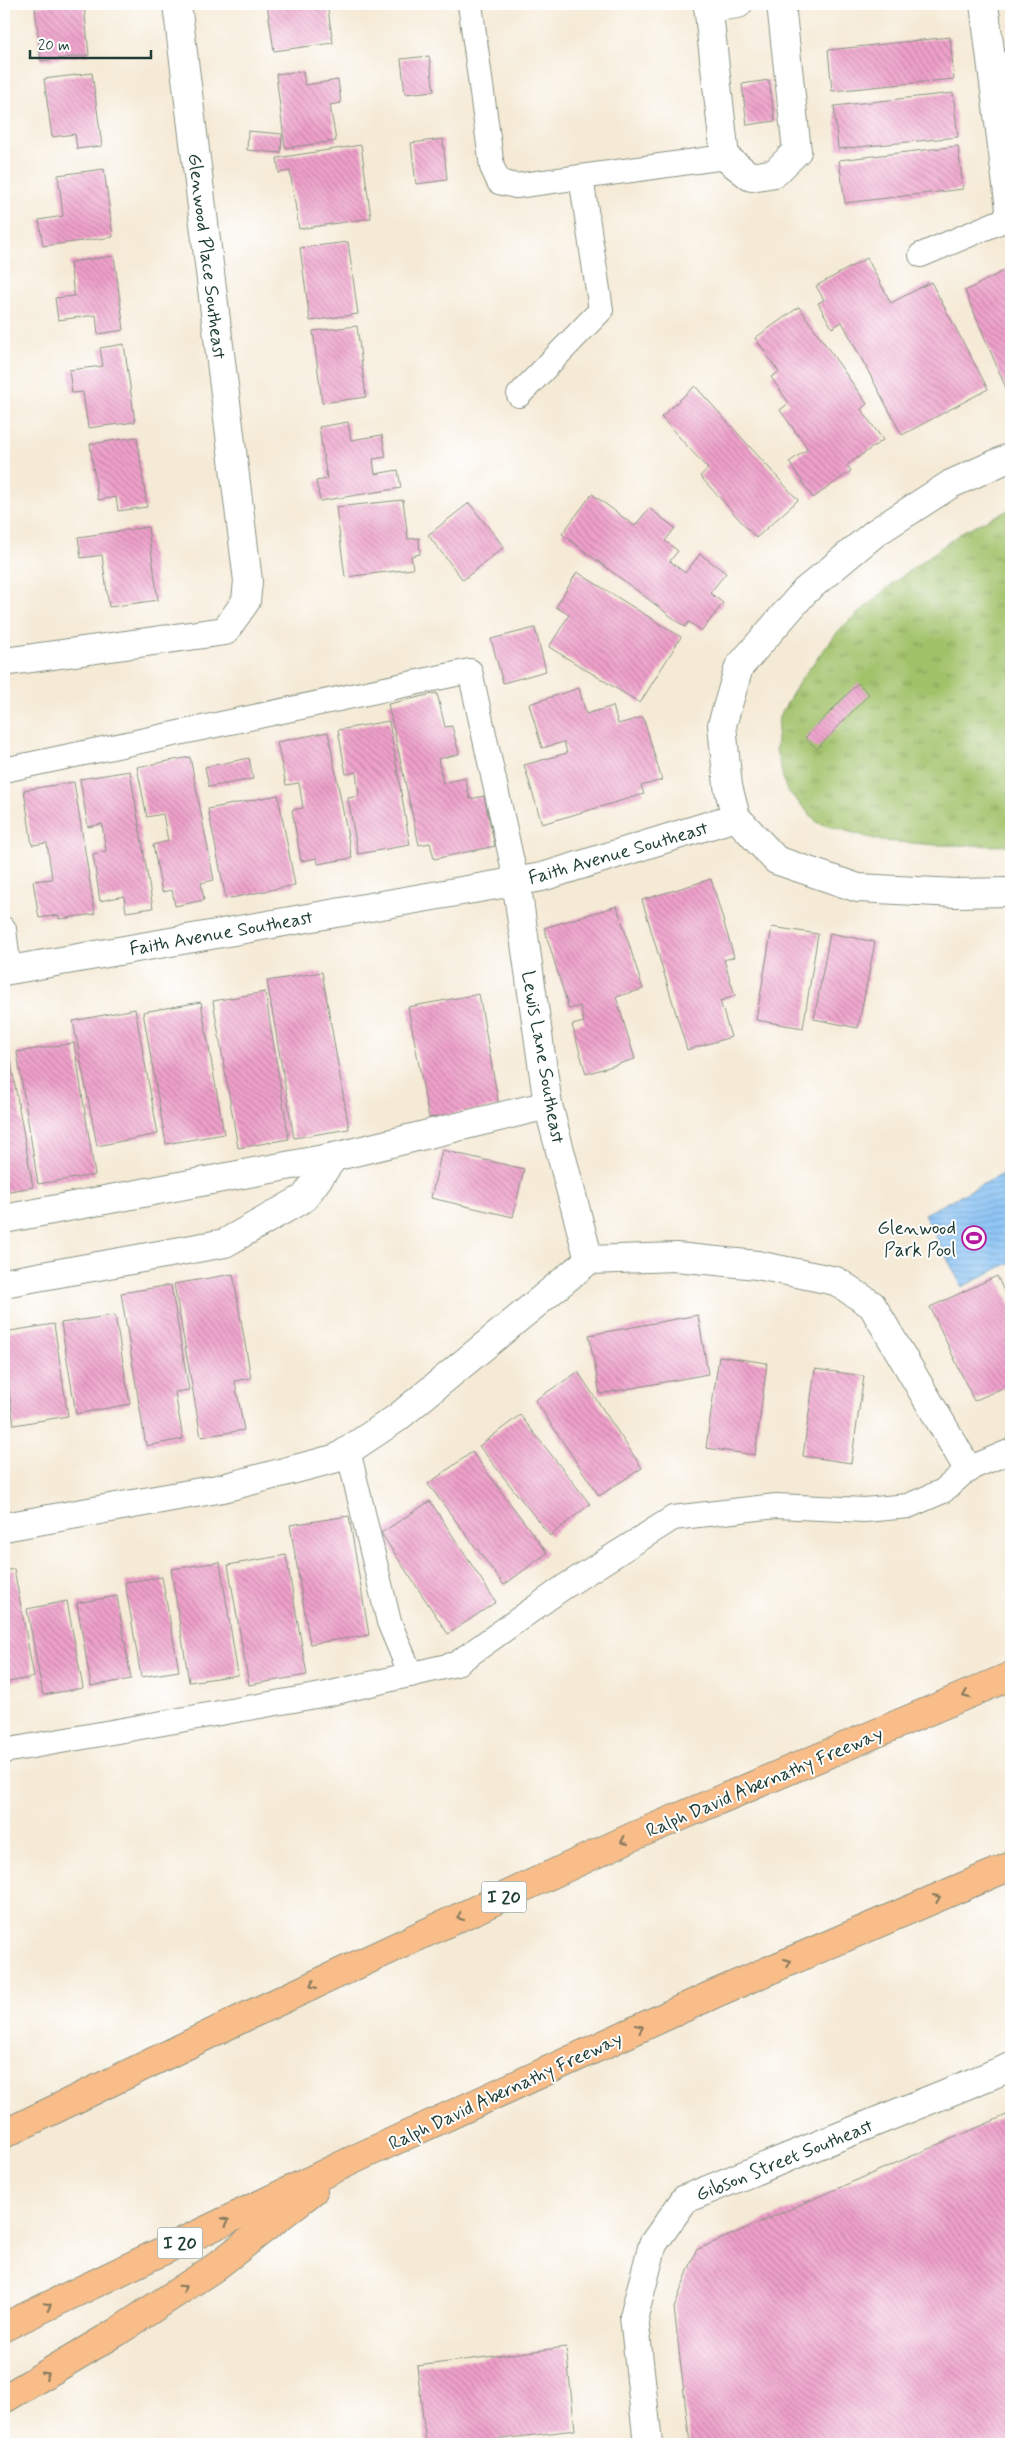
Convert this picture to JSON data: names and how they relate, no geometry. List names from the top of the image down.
{
  "streets": {
    "highway": ["Ralph David Abernathy Freeway", "I 20"],
    "street": [
      "Glenwood Place Southeast",
      "Faith Avenue Southeast",
      "Lewis Lane Southeast",
      "Gibson Street Southeast"
    ]
  },
  "crossings": [
    ["Faith Avenue Southeast", "Lewis Lane Southeast"]
  ],
  "places": {
    "sports": ["Glenwood Park Pool"]
  },
  "scale_bar": "20 m"
}
